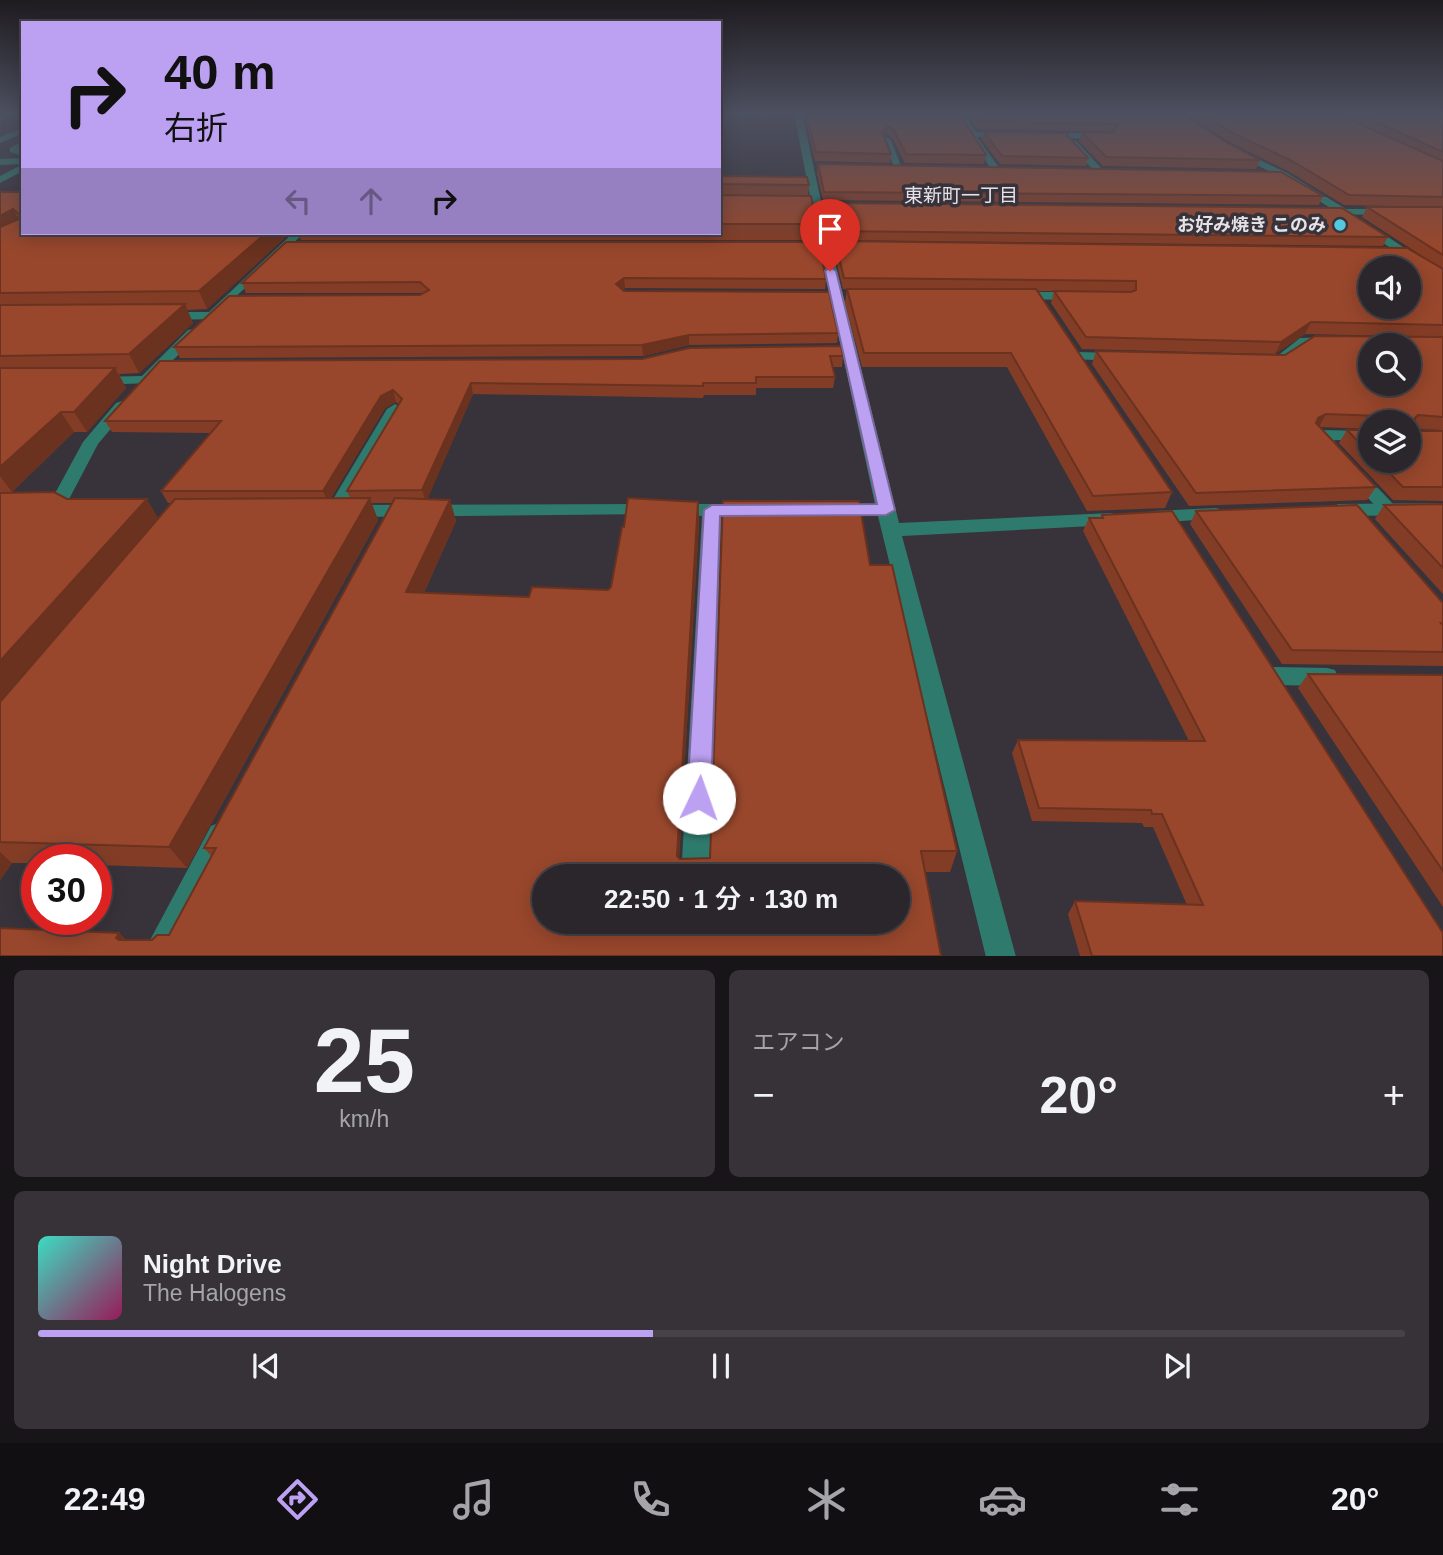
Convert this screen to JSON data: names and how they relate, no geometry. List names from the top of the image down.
{
  "districts": ["東新町一丁目"],
  "places": ["お好み焼き このみ"],
  "page": {
    "turn": ["40 m", "右折"],
    "limit": "30",
    "trip": "22:50 · 1 分 · 130 m",
    "tile": [
      ["25", "km/h"],
      "エアコン"
    ],
    "heat": ["−", "20°", "+"],
    "song": ["Night Drive", "The Halogens"],
    "tabs": ["22:49", "20°"]
  }
}
